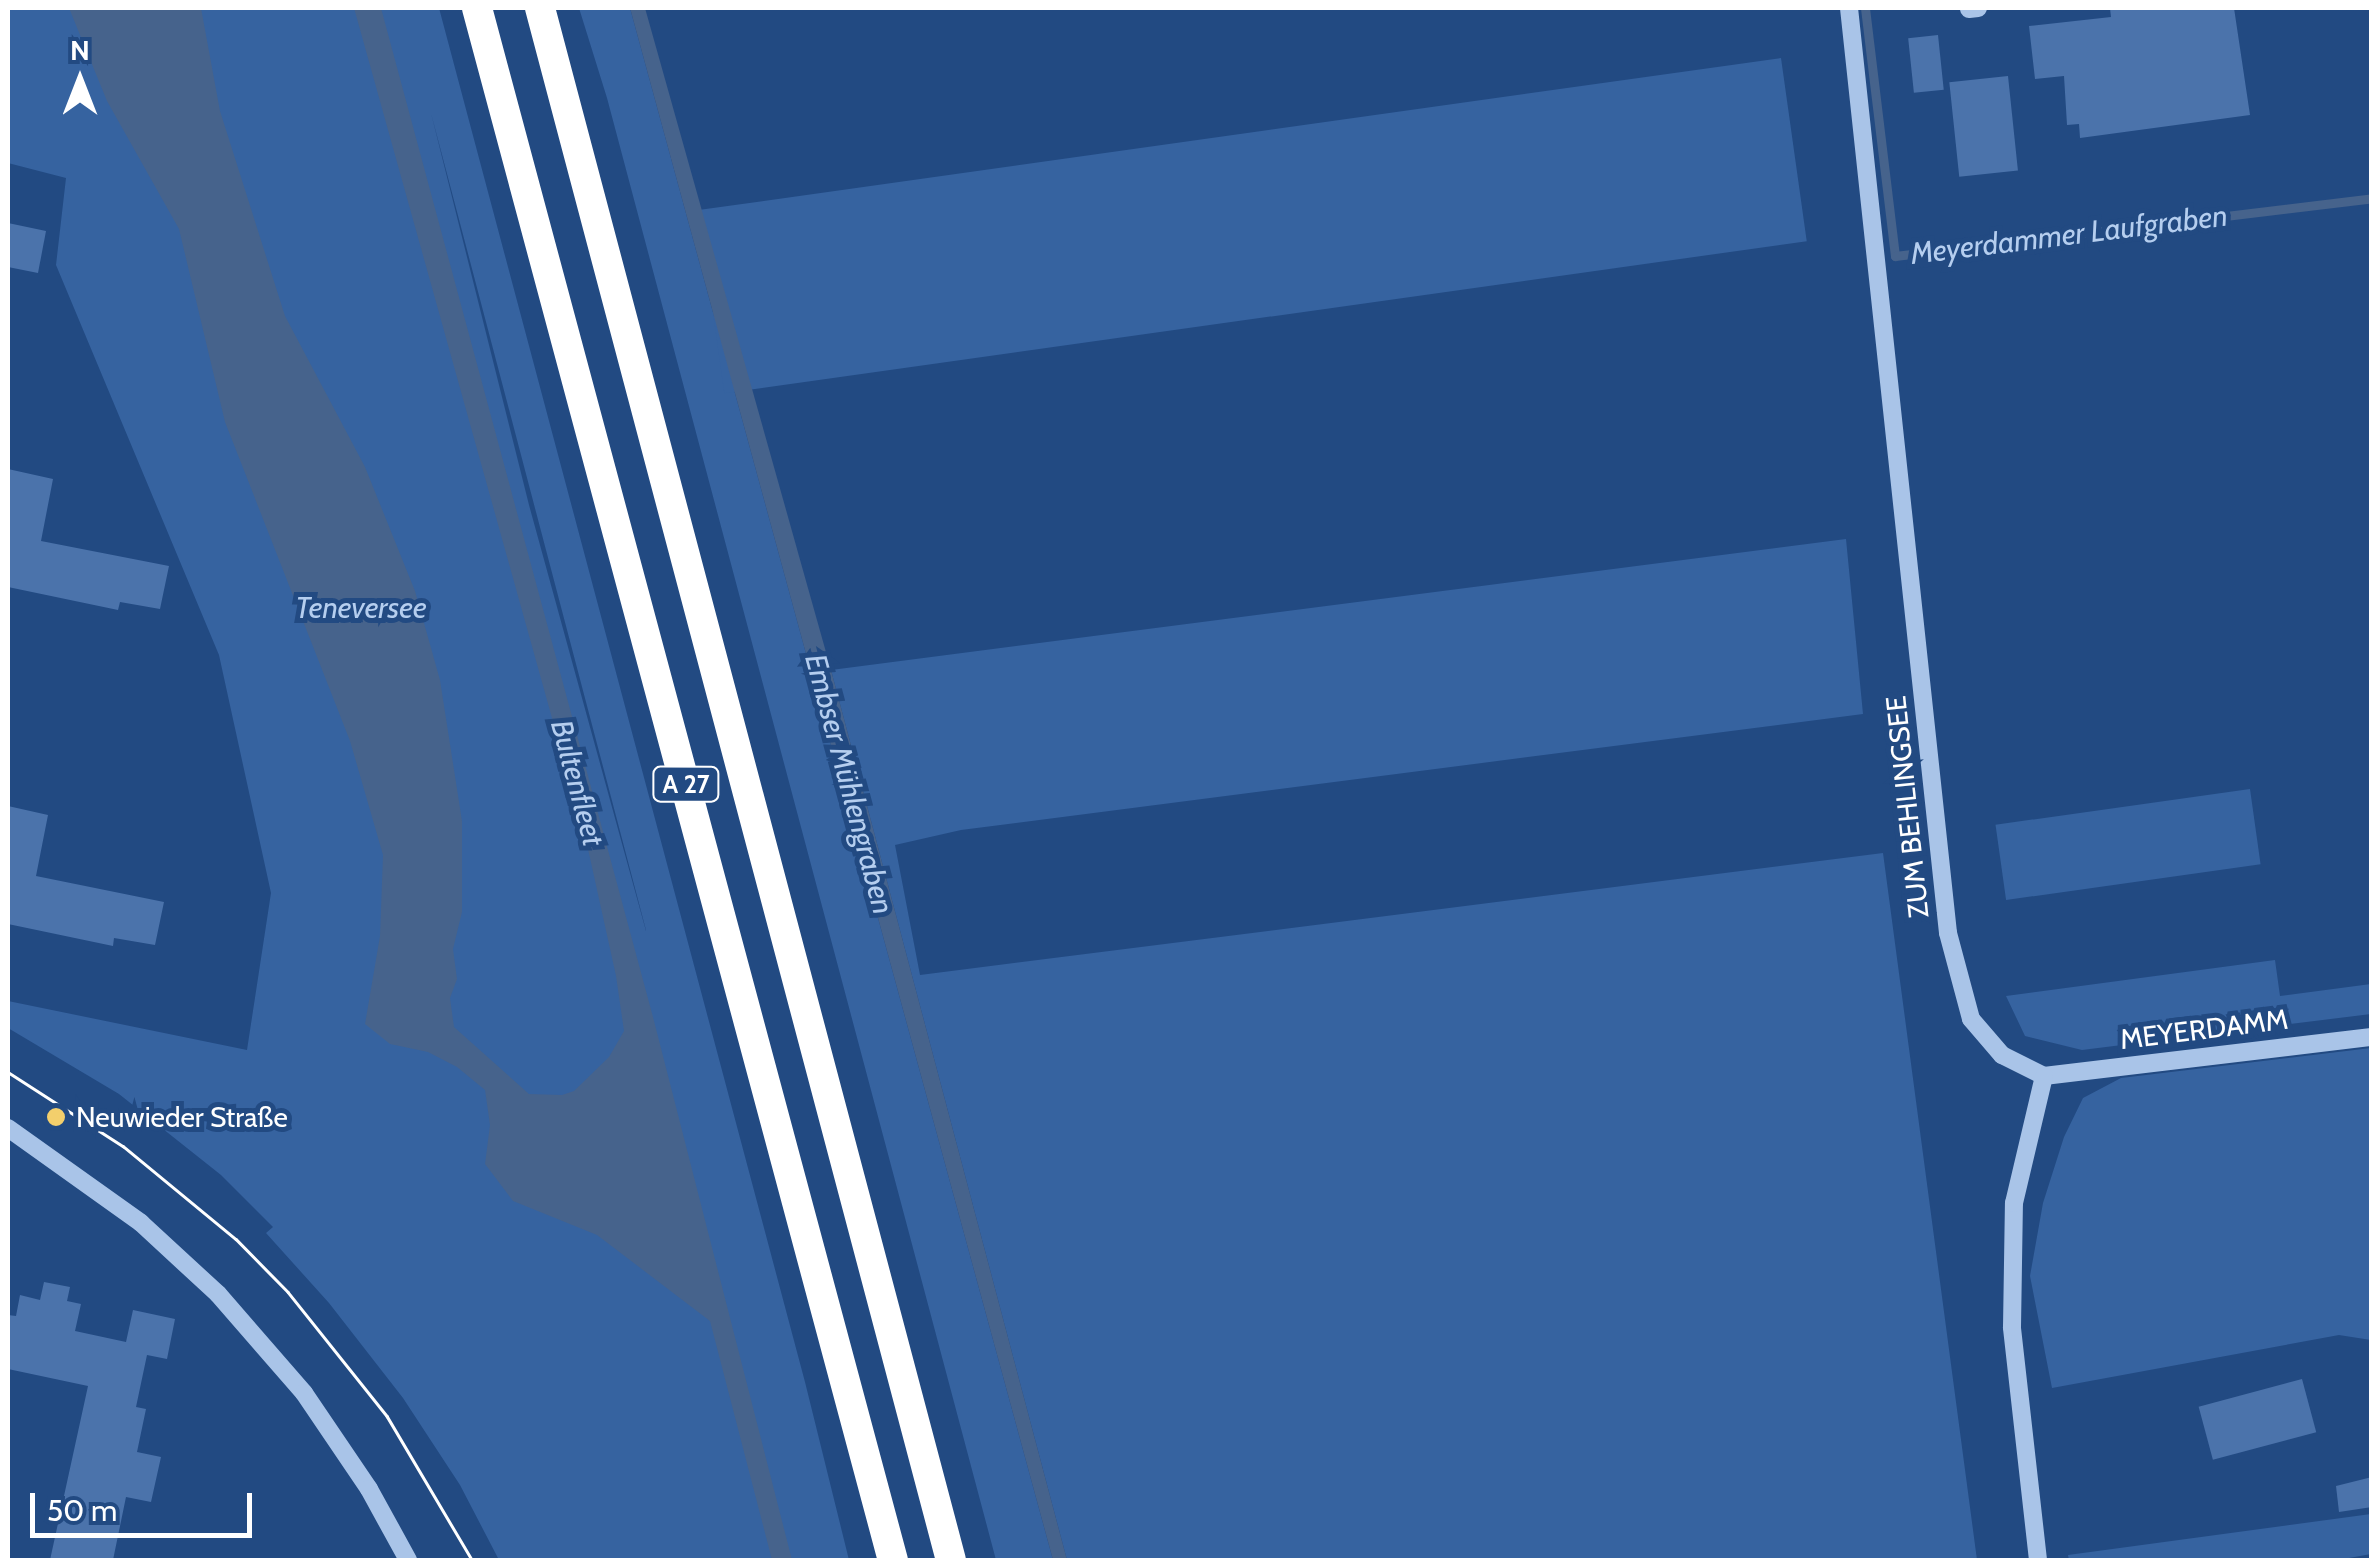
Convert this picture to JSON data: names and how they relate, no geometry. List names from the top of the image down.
{
  "streets": {
    "highway": ["A 27"],
    "street": ["ZUM BEHLINGSEE", "MEYERDAMM"]
  },
  "crossings": [
    ["ZUM BEHLINGSEE", "MEYERDAMM"]
  ],
  "water": [
    "Meyerdammer Laufgraben",
    "Teneversee",
    "Bultenfleet",
    "Embser Mühlengraben"
  ],
  "places": ["Neuwieder Straße"],
  "scale_bar": "50 m",
  "north": "top"
}
